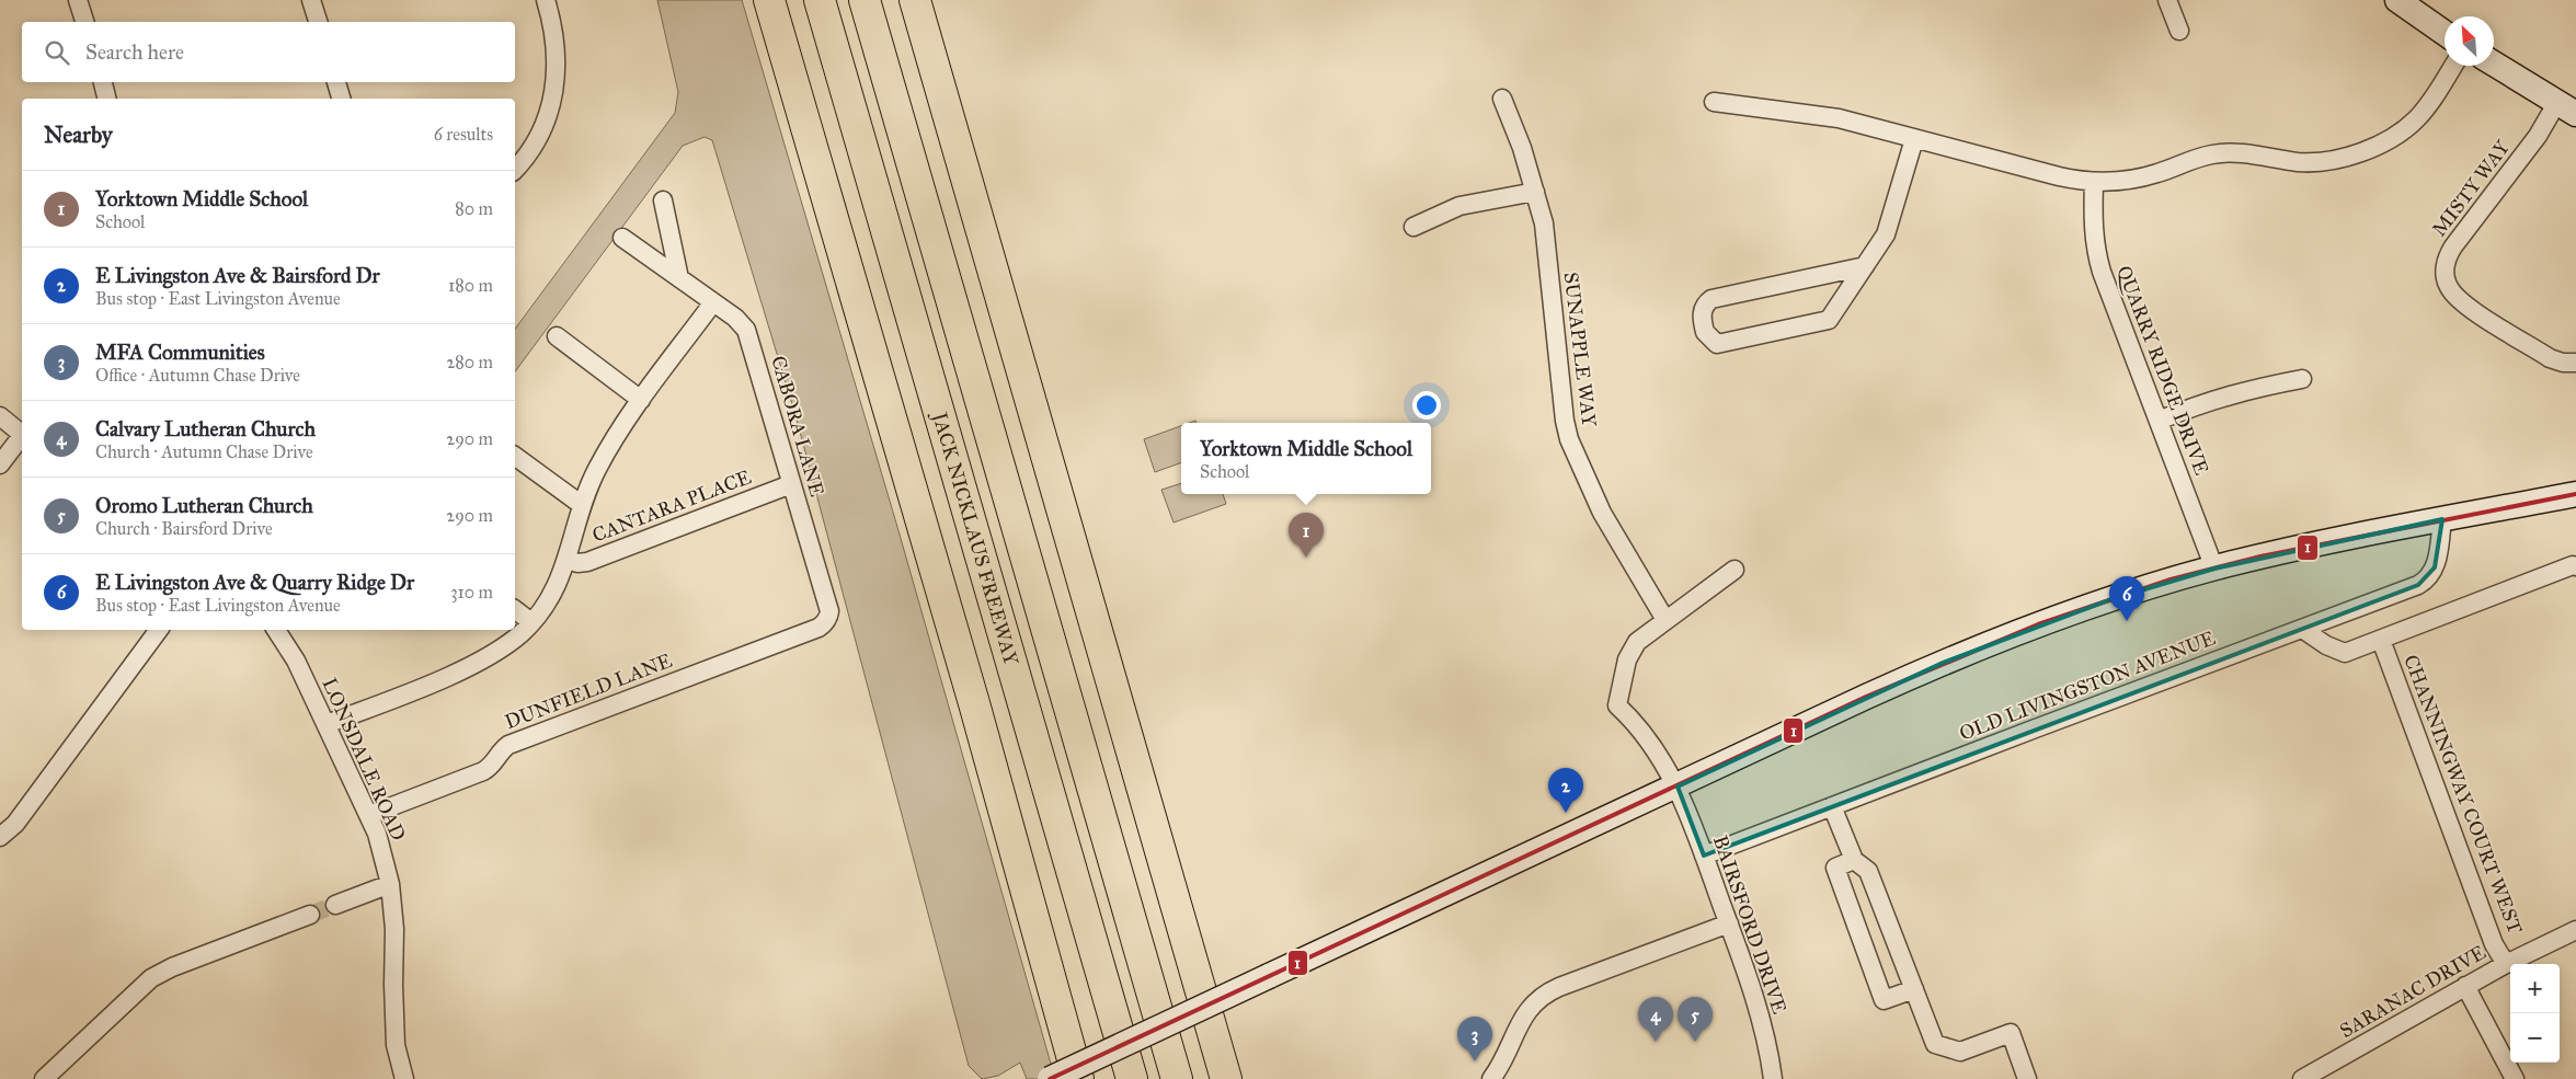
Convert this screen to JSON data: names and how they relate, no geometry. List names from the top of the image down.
{
  "streets": {
    "highway": ["JACK NICKLAUS FREEWAY"],
    "street": [
      "MISTY WAY",
      "SUNAPPLE WAY",
      "QUARRY RIDGE DRIVE",
      "CABORA LANE",
      "CANTARA PLACE",
      "OLD LIVINGSTON AVENUE",
      "DUNFIELD LANE",
      "LONSDALE ROAD",
      "CHANNINGWAY COURT WEST",
      "BAIRSFORD DRIVE",
      "SARANAC DRIVE"
    ]
  },
  "crossings": [
    ["SUNAPPLE WAY", "BAIRSFORD DRIVE"],
    ["CABORA LANE", "CANTARA PLACE"],
    ["CABORA LANE", "DUNFIELD LANE"],
    ["OLD LIVINGSTON AVENUE", "BAIRSFORD DRIVE"],
    ["DUNFIELD LANE", "LONSDALE ROAD"],
    ["CHANNINGWAY COURT WEST", "SARANAC DRIVE"]
  ],
  "lines": ["transit line 1"],
  "north": "top left",
  "page": {
    "search": "Search here",
    "heading": ["Nearby", "6 results"],
    "list": [
      {
        "mark": "1",
        "name": "Yorktown Middle School",
        "note": "School",
        "value": "80 m"
      },
      {
        "mark": "2",
        "name": "E Livingston Ave & Bairsford Dr",
        "note": "Bus stop · East Livingston Avenue",
        "value": "180 m"
      },
      {
        "mark": "3",
        "name": "MFA Communities",
        "note": "Office · Autumn Chase Drive",
        "value": "280 m"
      },
      {
        "mark": "4",
        "name": "Calvary Lutheran Church",
        "note": "Church · Autumn Chase Drive",
        "value": "290 m"
      },
      {
        "mark": "5",
        "name": "Oromo Lutheran Church",
        "note": "Church · Bairsford Drive",
        "value": "290 m"
      },
      {
        "mark": "6",
        "name": "E Livingston Ave & Quarry Ridge Dr",
        "note": "Bus stop · East Livingston Avenue",
        "value": "310 m"
      }
    ],
    "popup": ["Yorktown Middle School", "School"],
    "pins": [
      "1",
      "6",
      "2",
      "4",
      "5",
      "3"
    ],
    "map_buttons": ["+", "−"]
  }
}
